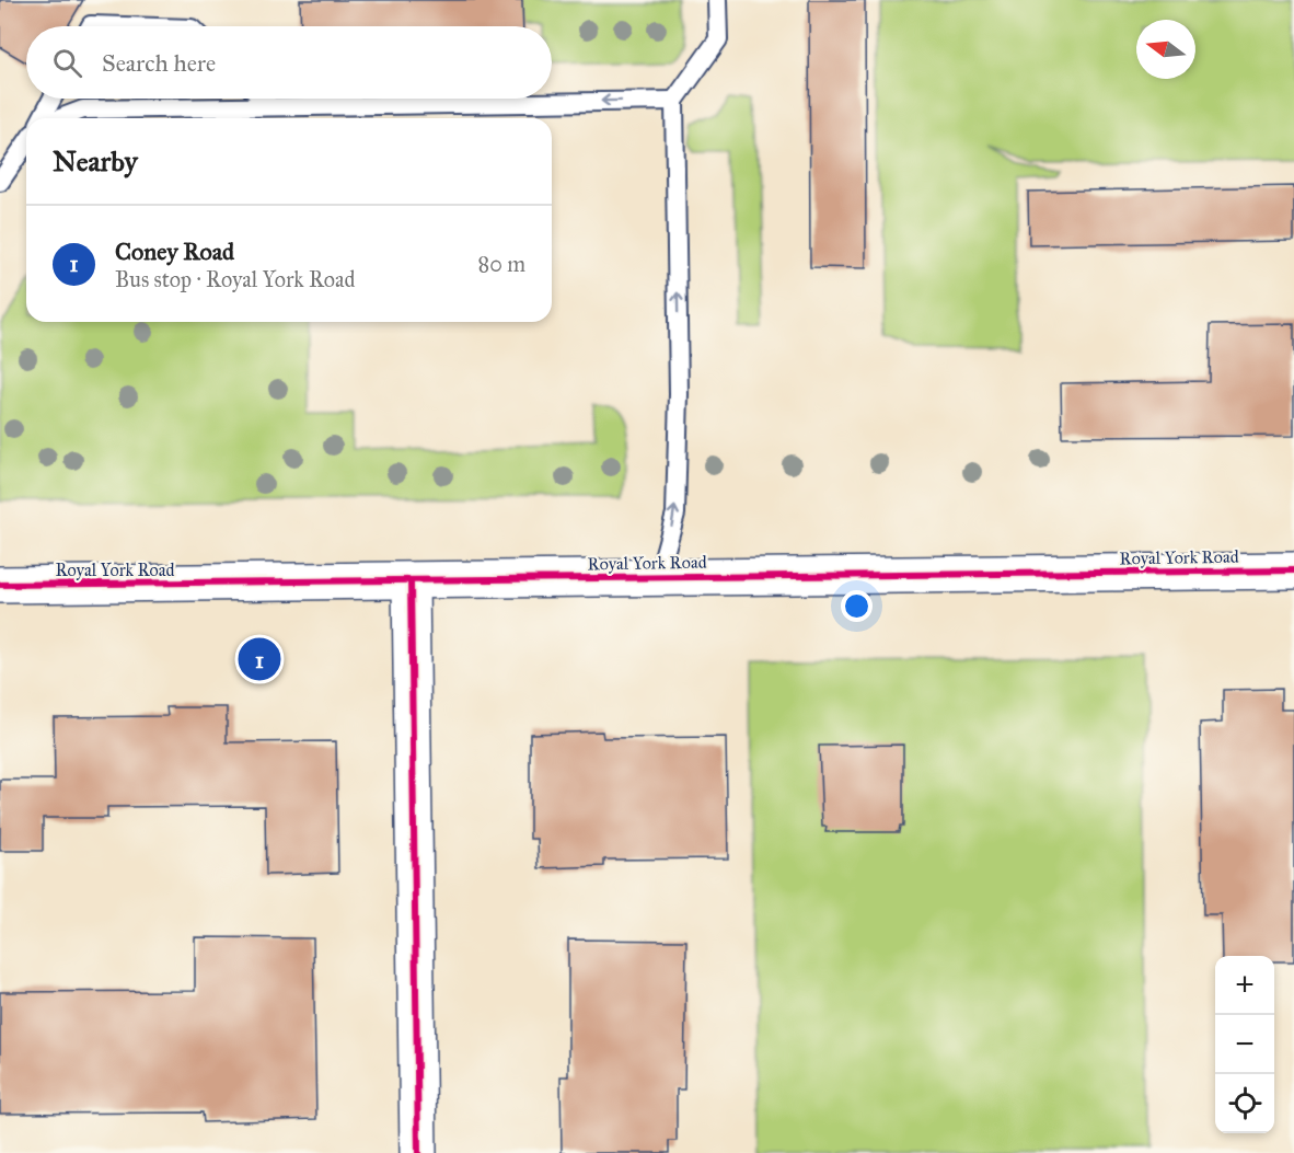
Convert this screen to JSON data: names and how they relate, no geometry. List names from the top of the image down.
{
  "streets": {
    "main road": ["Royal York Road"]
  },
  "north": "left",
  "page": {
    "search": "Search here",
    "heading": "Nearby",
    "list": [
      {
        "mark": "1",
        "name": "Coney Road",
        "note": "Bus stop · Royal York Road",
        "value": "80 m"
      }
    ],
    "pins": "1",
    "map_buttons": ["+", "−"]
  }
}
